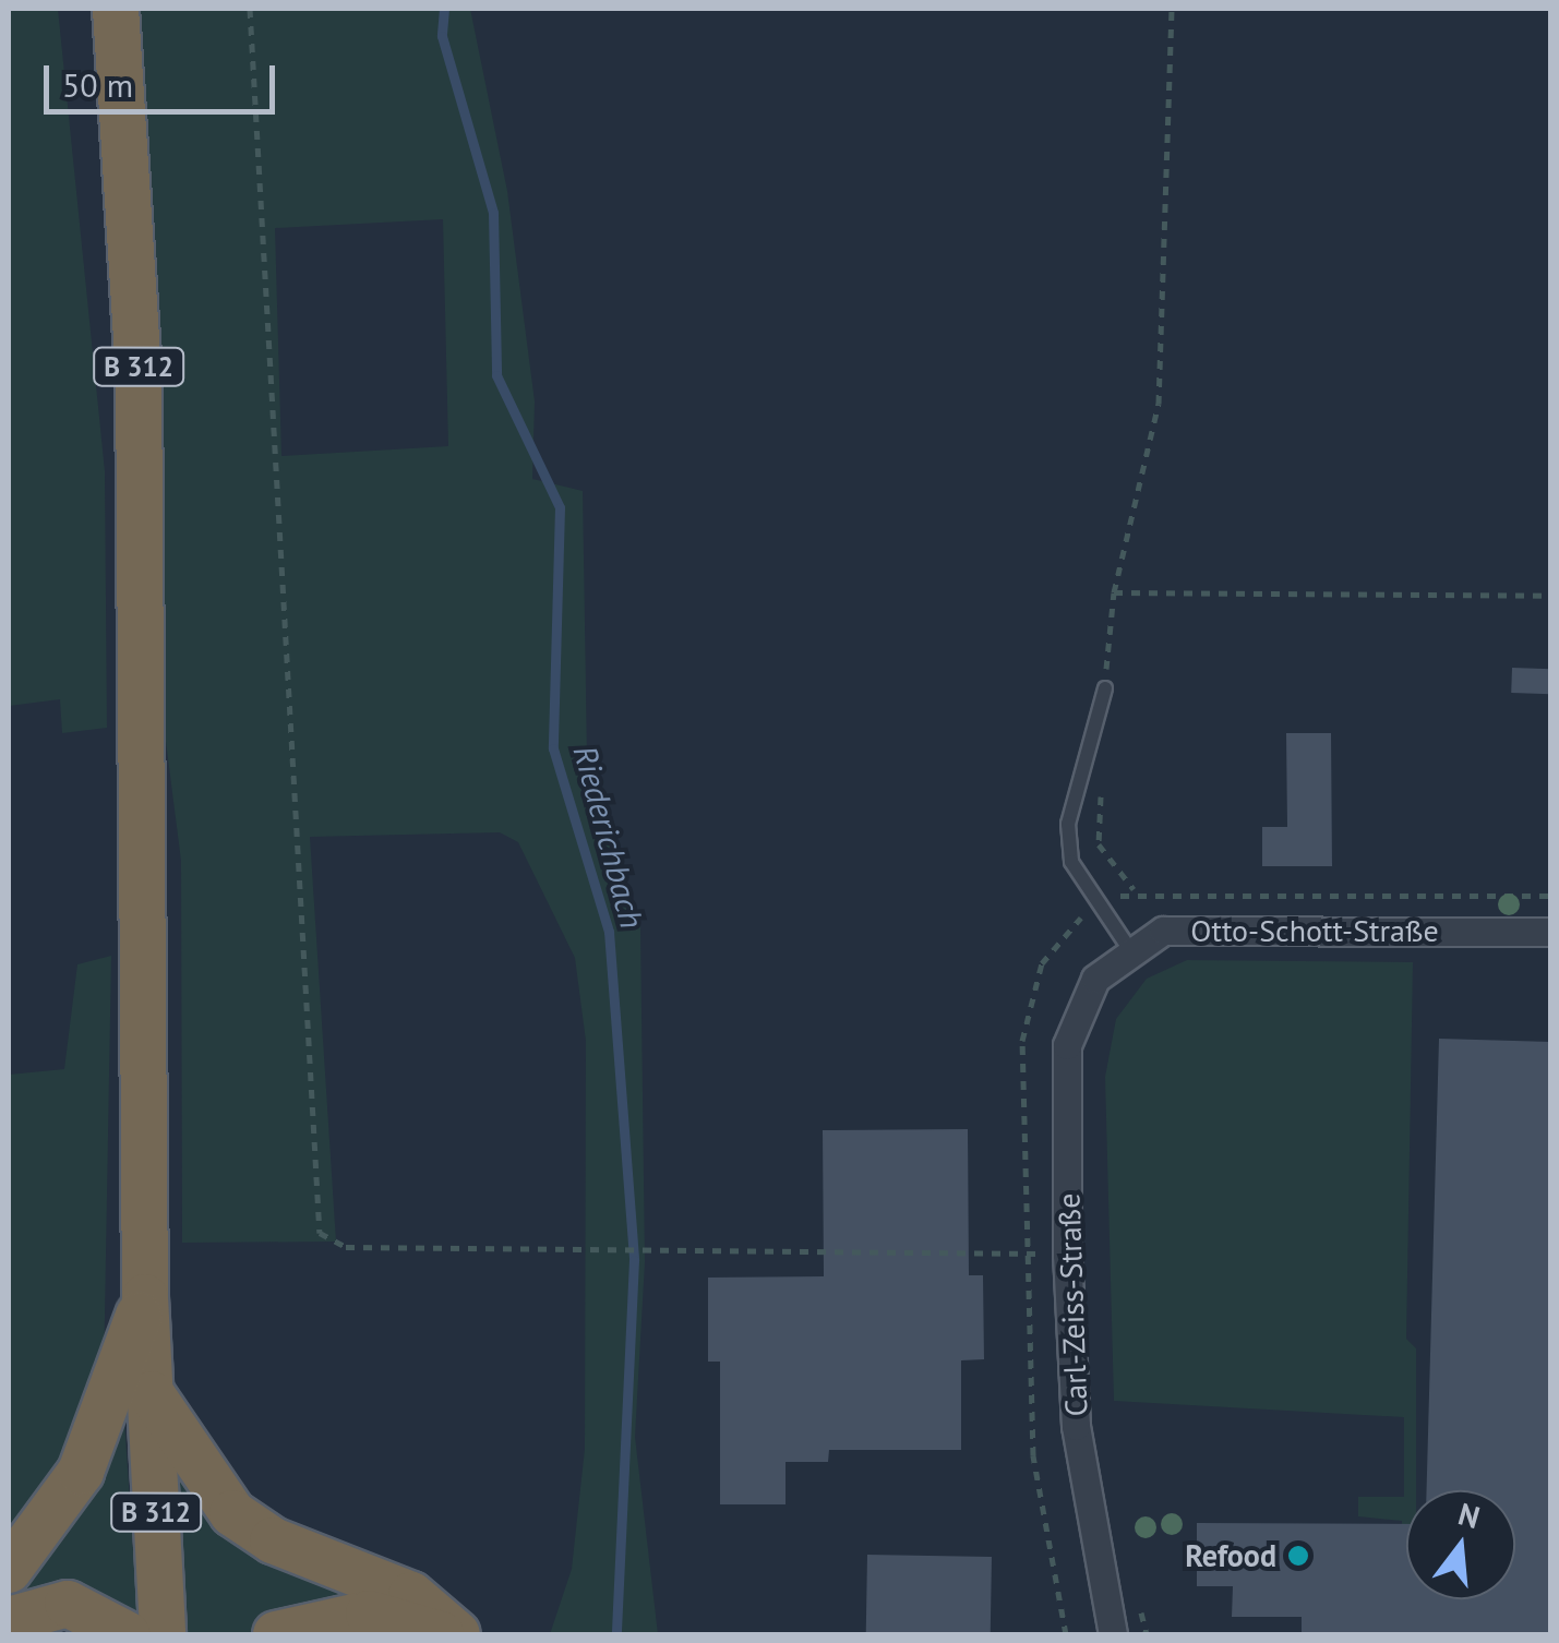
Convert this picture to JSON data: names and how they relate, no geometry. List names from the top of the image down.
{
  "streets": {
    "highway": ["B 312"],
    "street": ["Otto-Schott-Straße", "Carl-Zeiss-Straße"]
  },
  "crossings": [
    ["Otto-Schott-Straße", "Carl-Zeiss-Straße"]
  ],
  "water": ["Riederichbach"],
  "places": ["Refood"],
  "scale_bar": "50 m",
  "north": "top"
}
